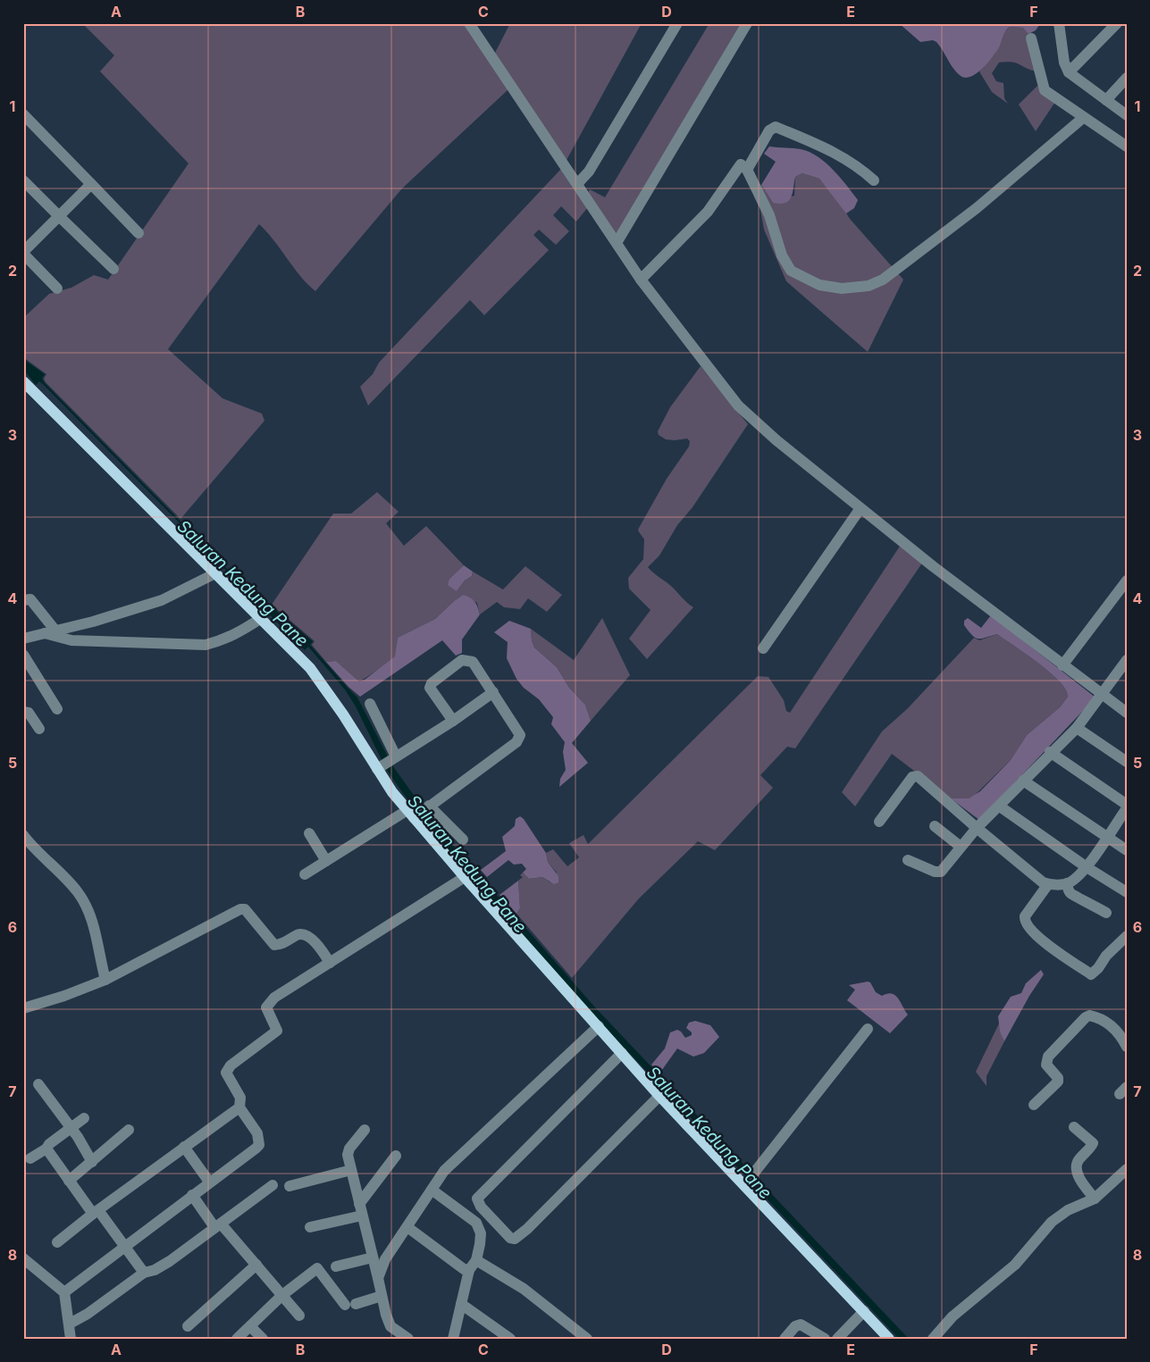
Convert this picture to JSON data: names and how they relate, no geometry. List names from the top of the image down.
{
  "water": ["Saluran Kedung Pane"],
  "grid": {
    "columns": [
      "A",
      "B",
      "C",
      "D",
      "E",
      "F"
    ],
    "rows": [
      "1",
      "2",
      "3",
      "4",
      "5",
      "6",
      "7",
      "8"
    ]
  }
}
